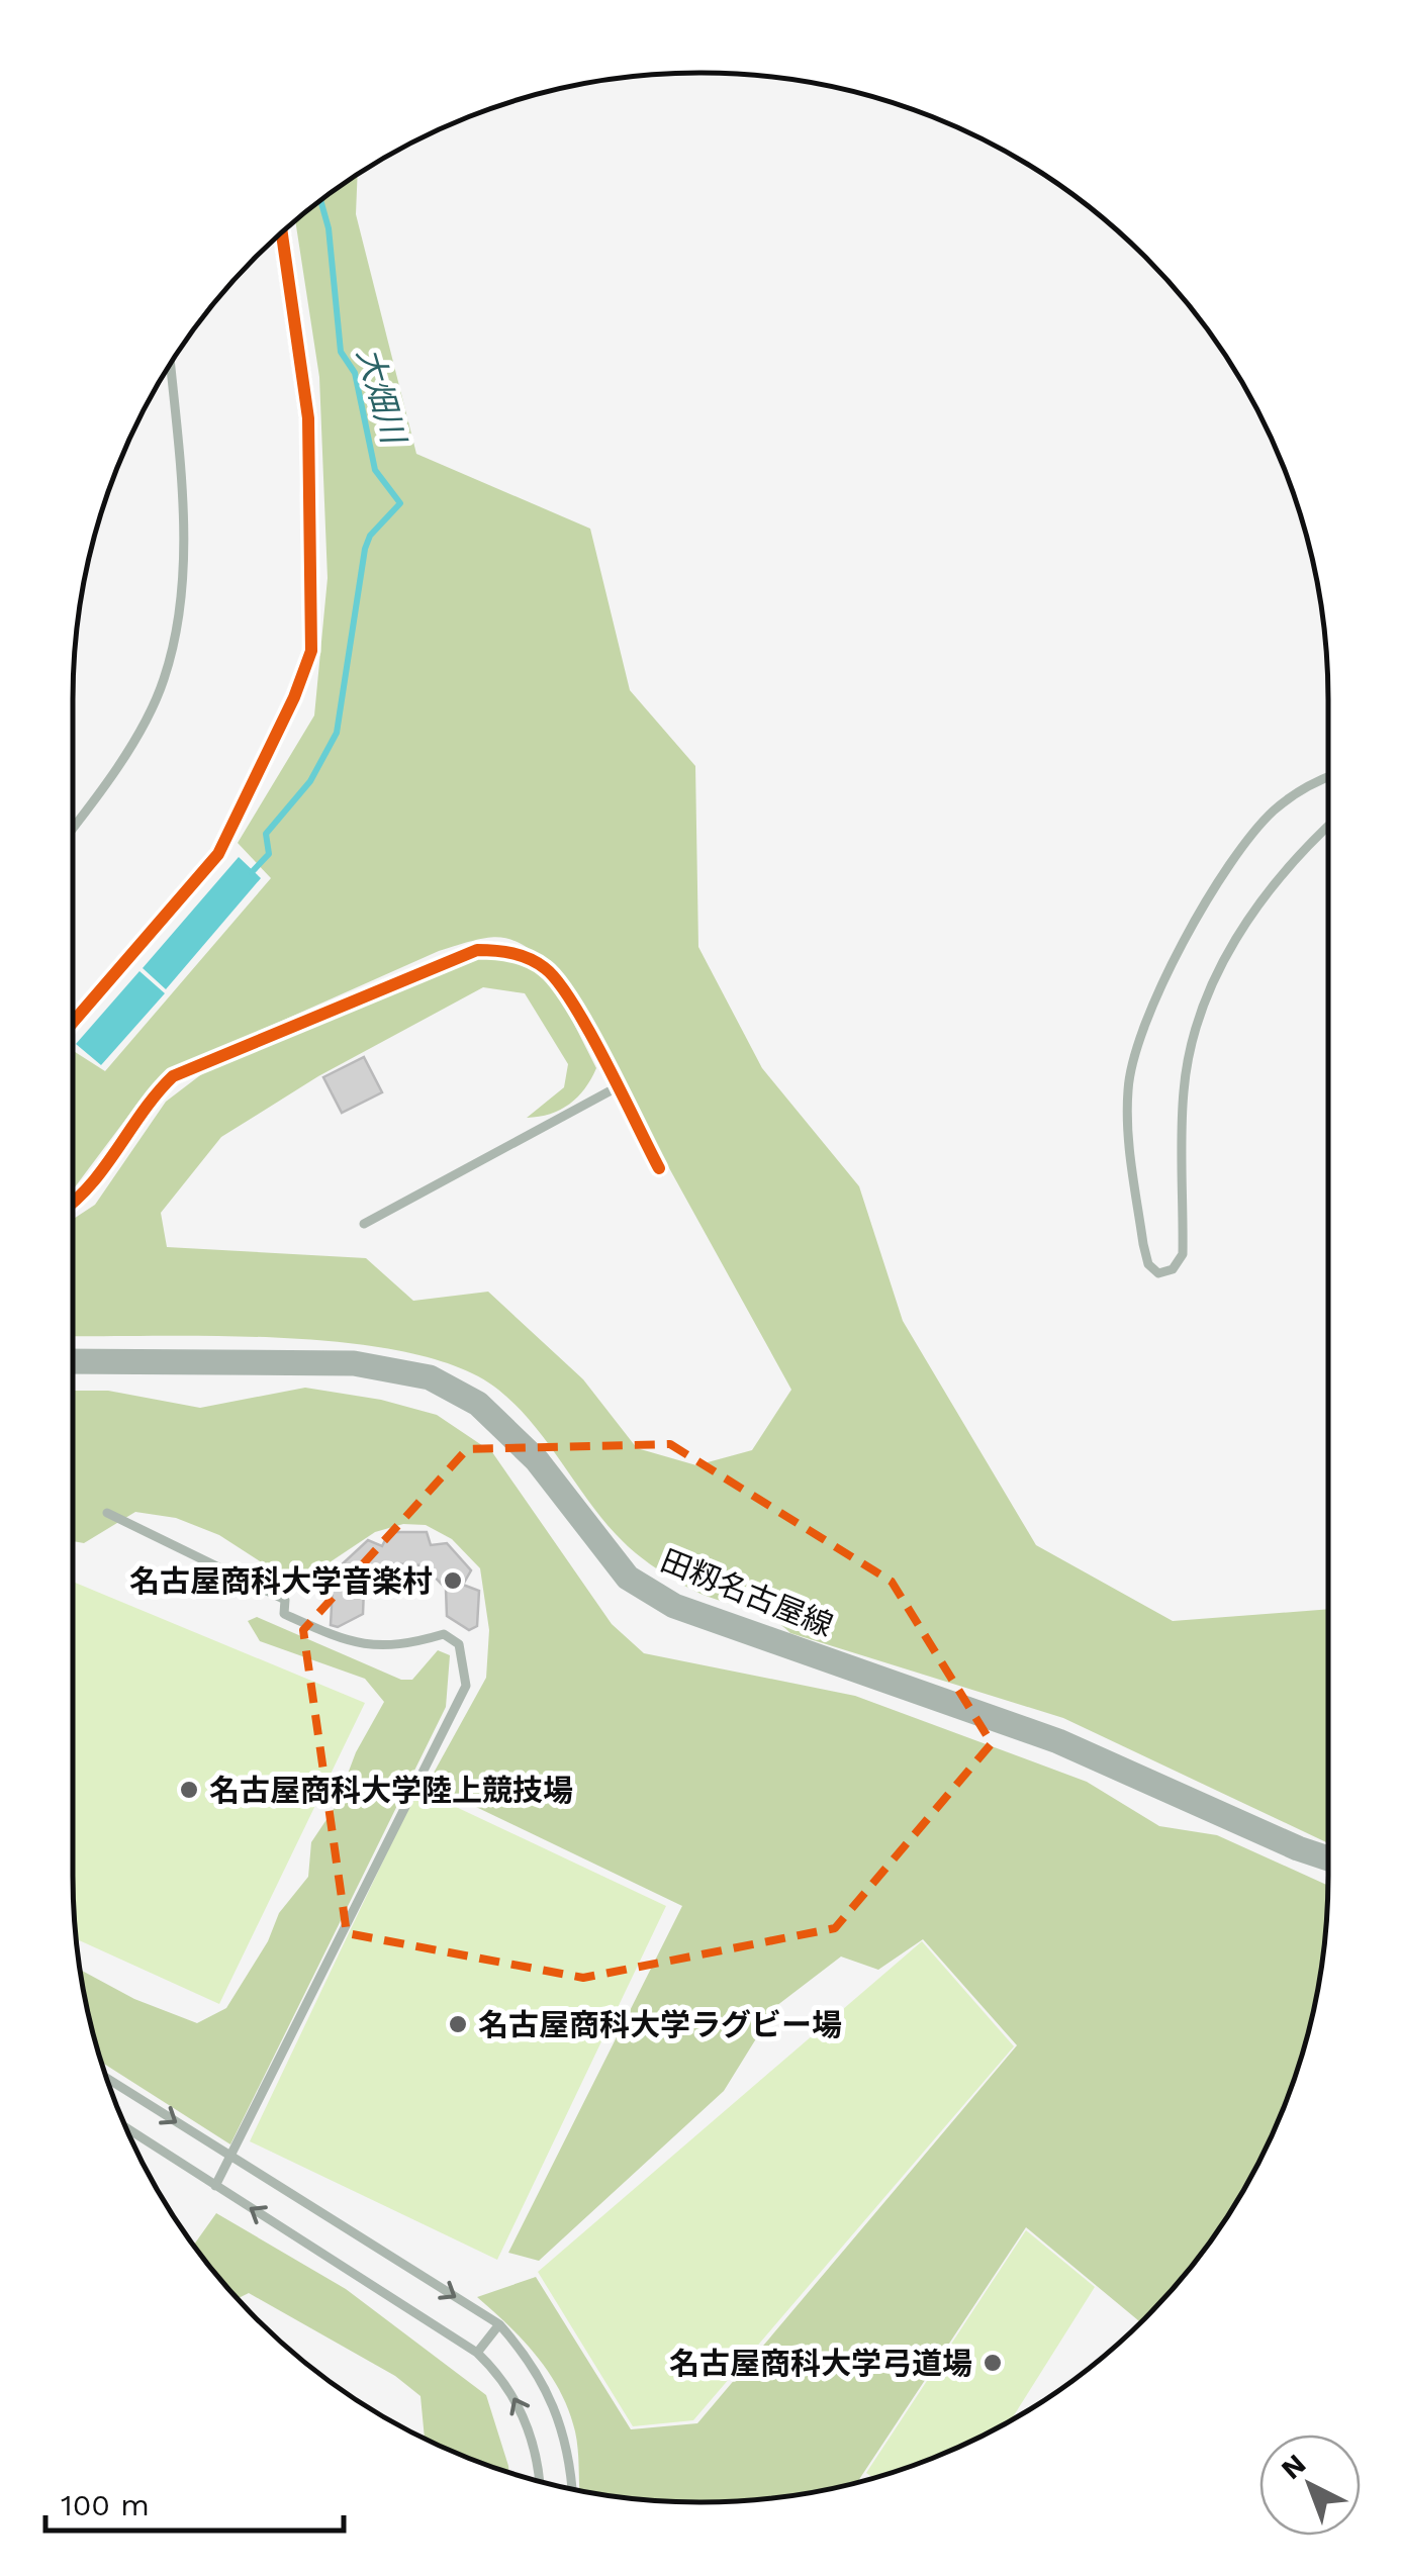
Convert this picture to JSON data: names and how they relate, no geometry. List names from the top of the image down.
{
  "streets": {
    "main road": ["田籾名古屋線"]
  },
  "water": ["大畑川"],
  "places": [
    "名古屋商科大学音楽村",
    "名古屋商科大学陸上競技場",
    "名古屋商科大学ラグビー場",
    "名古屋商科大学弓道場"
  ],
  "scale_bar": "100 m",
  "north": "top left"
}
